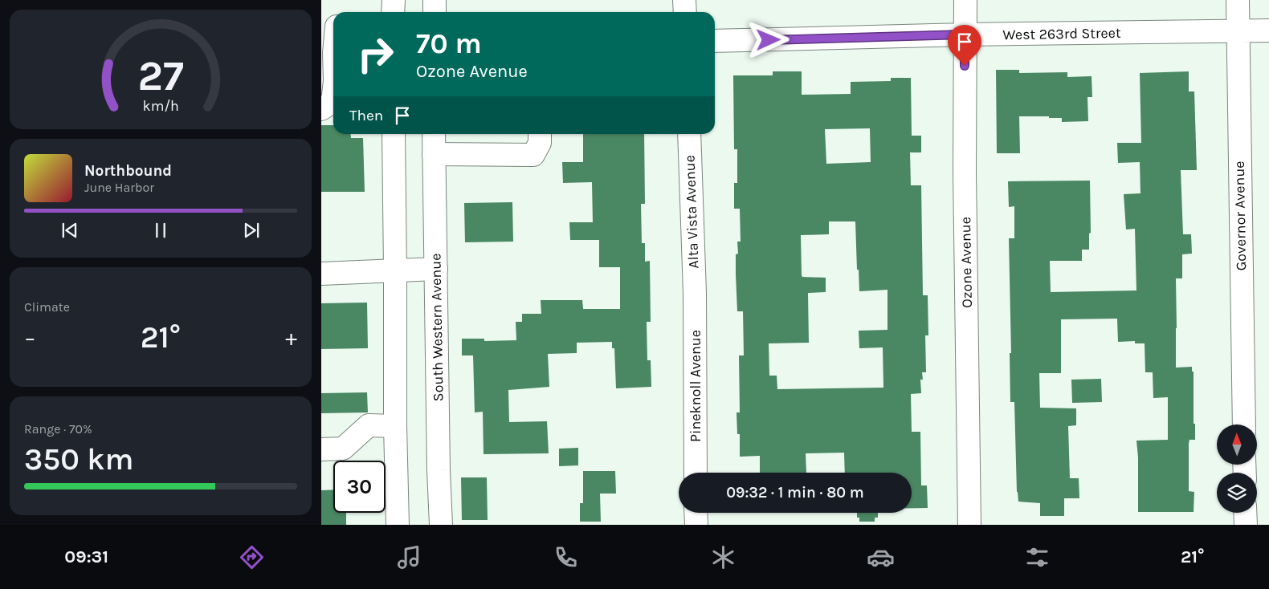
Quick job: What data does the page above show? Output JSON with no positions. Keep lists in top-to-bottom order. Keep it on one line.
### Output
{"streets":{"street":["West 263rd Street","Alta Vista Avenue","Governor Avenue","Ozone Avenue","South Western Avenue","Pineknoll Avenue"]},"crossings":[["West 263rd Street","Governor Avenue"],["West 263rd Street","Ozone Avenue"],["Alta Vista Avenue","Pineknoll Avenue"]],"north":"top","page":{"turn":["70 m","Ozone Avenue"],"then":"Then","song":["Northbound","June Harbor"],"tile":["Climate",["Range · 70%","350 km"]],"heat":["−","21°","+"],"limit":"30","trip":"09:32 · 1 min · 80 m","tabs":["09:31","21°"],"gauge":["27","km/h"]}}
